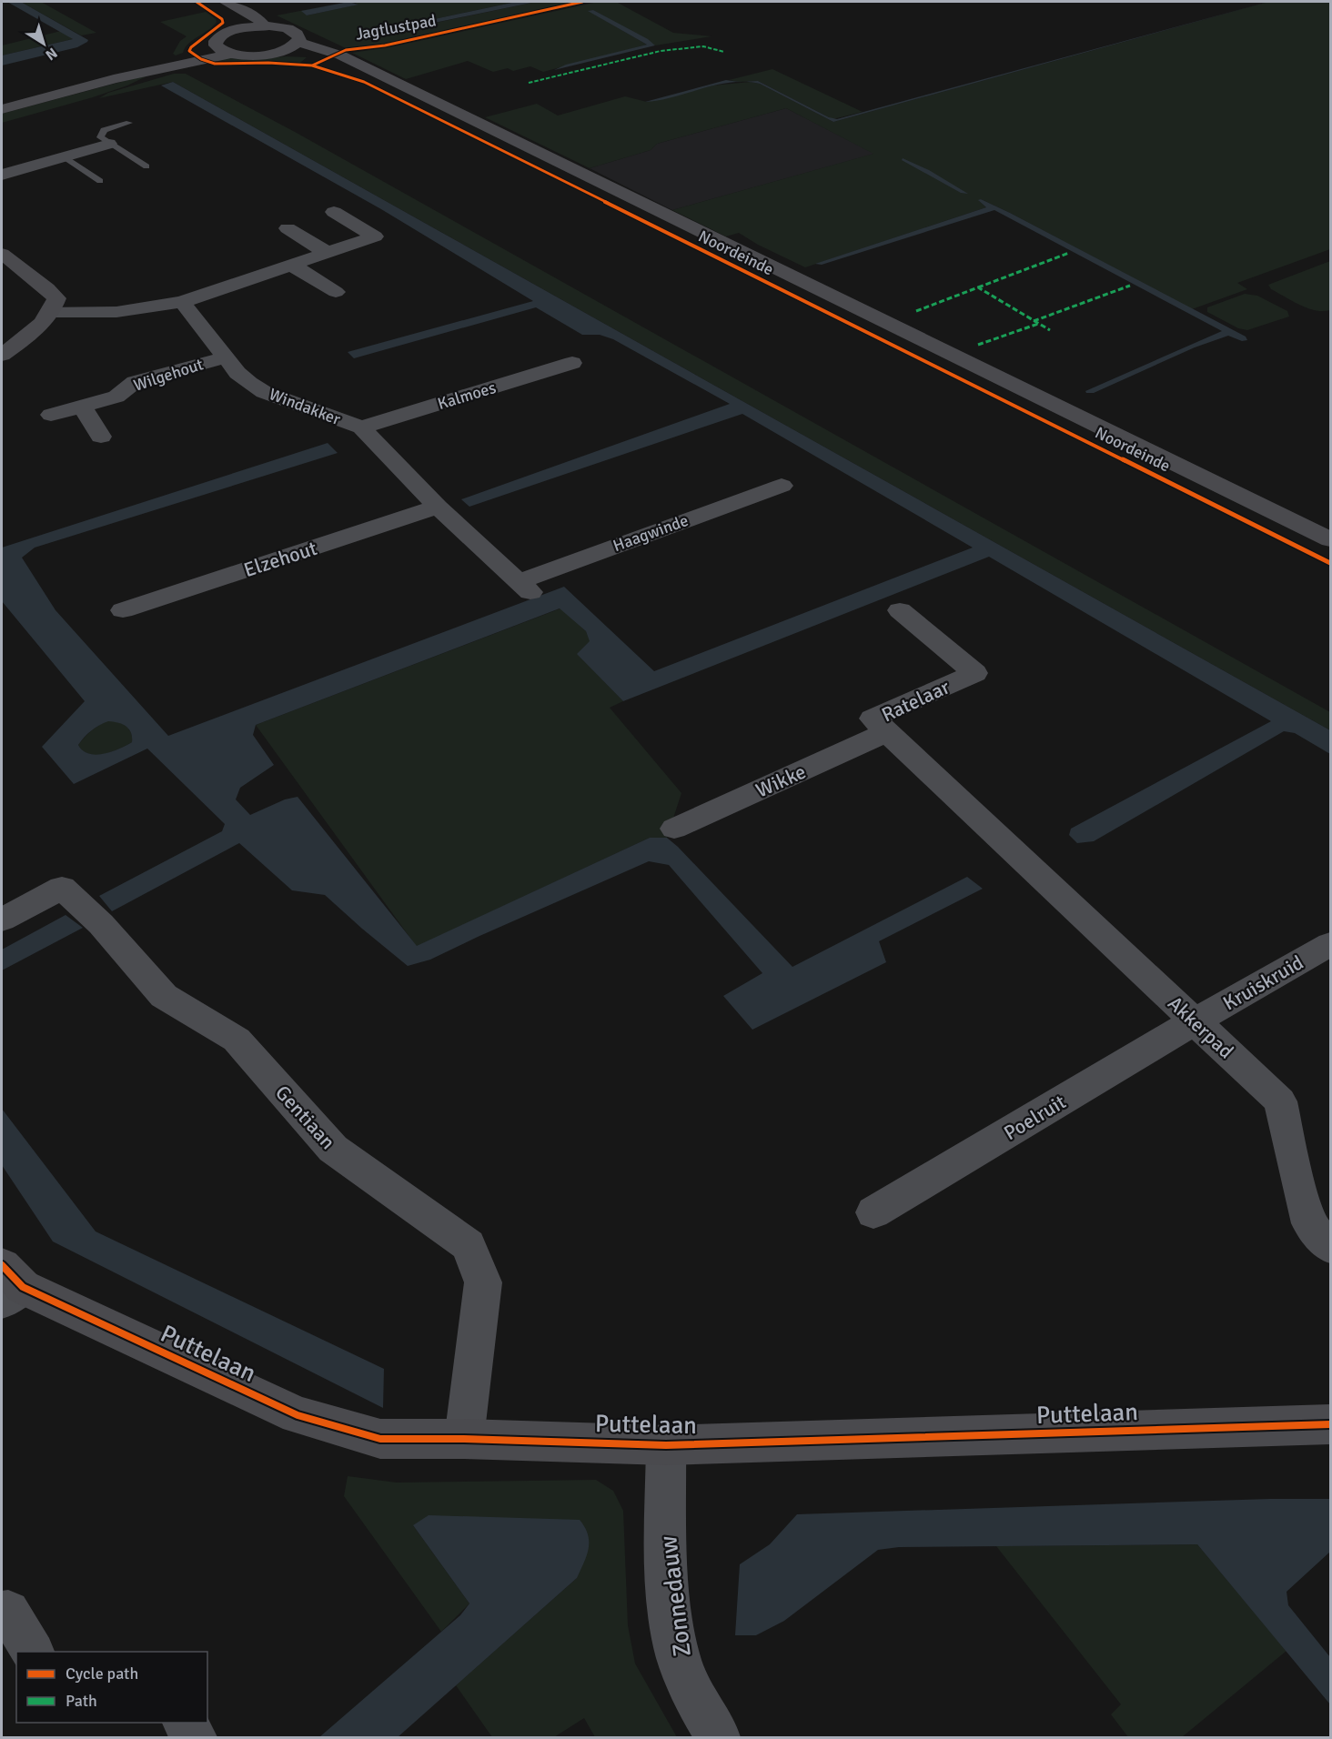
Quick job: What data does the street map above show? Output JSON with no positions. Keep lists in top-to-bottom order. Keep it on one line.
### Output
{"streets":{"main road":["Noordeinde","Puttelaan"],"street":["Wilgehout","Kalmoes","Windakker","Haagwinde","Elzehout","Ratelaar","Wikke","Kruiskruid","Akkerpad","Gentiaan","Poelruit","Zonnedauw"],"cycle path":["Jagtlustpad"]},"crossings":[["Wilgehout","Windakker"],["Kalmoes","Windakker"],["Windakker","Haagwinde"],["Windakker","Elzehout"],["Ratelaar","Wikke"],["Ratelaar","Akkerpad"],["Kruiskruid","Akkerpad"],["Kruiskruid","Poelruit"],["Akkerpad","Poelruit"],["Gentiaan","Puttelaan"],["Puttelaan","Zonnedauw"]],"legend":["Cycle path","Path"],"north":"bottom right"}
